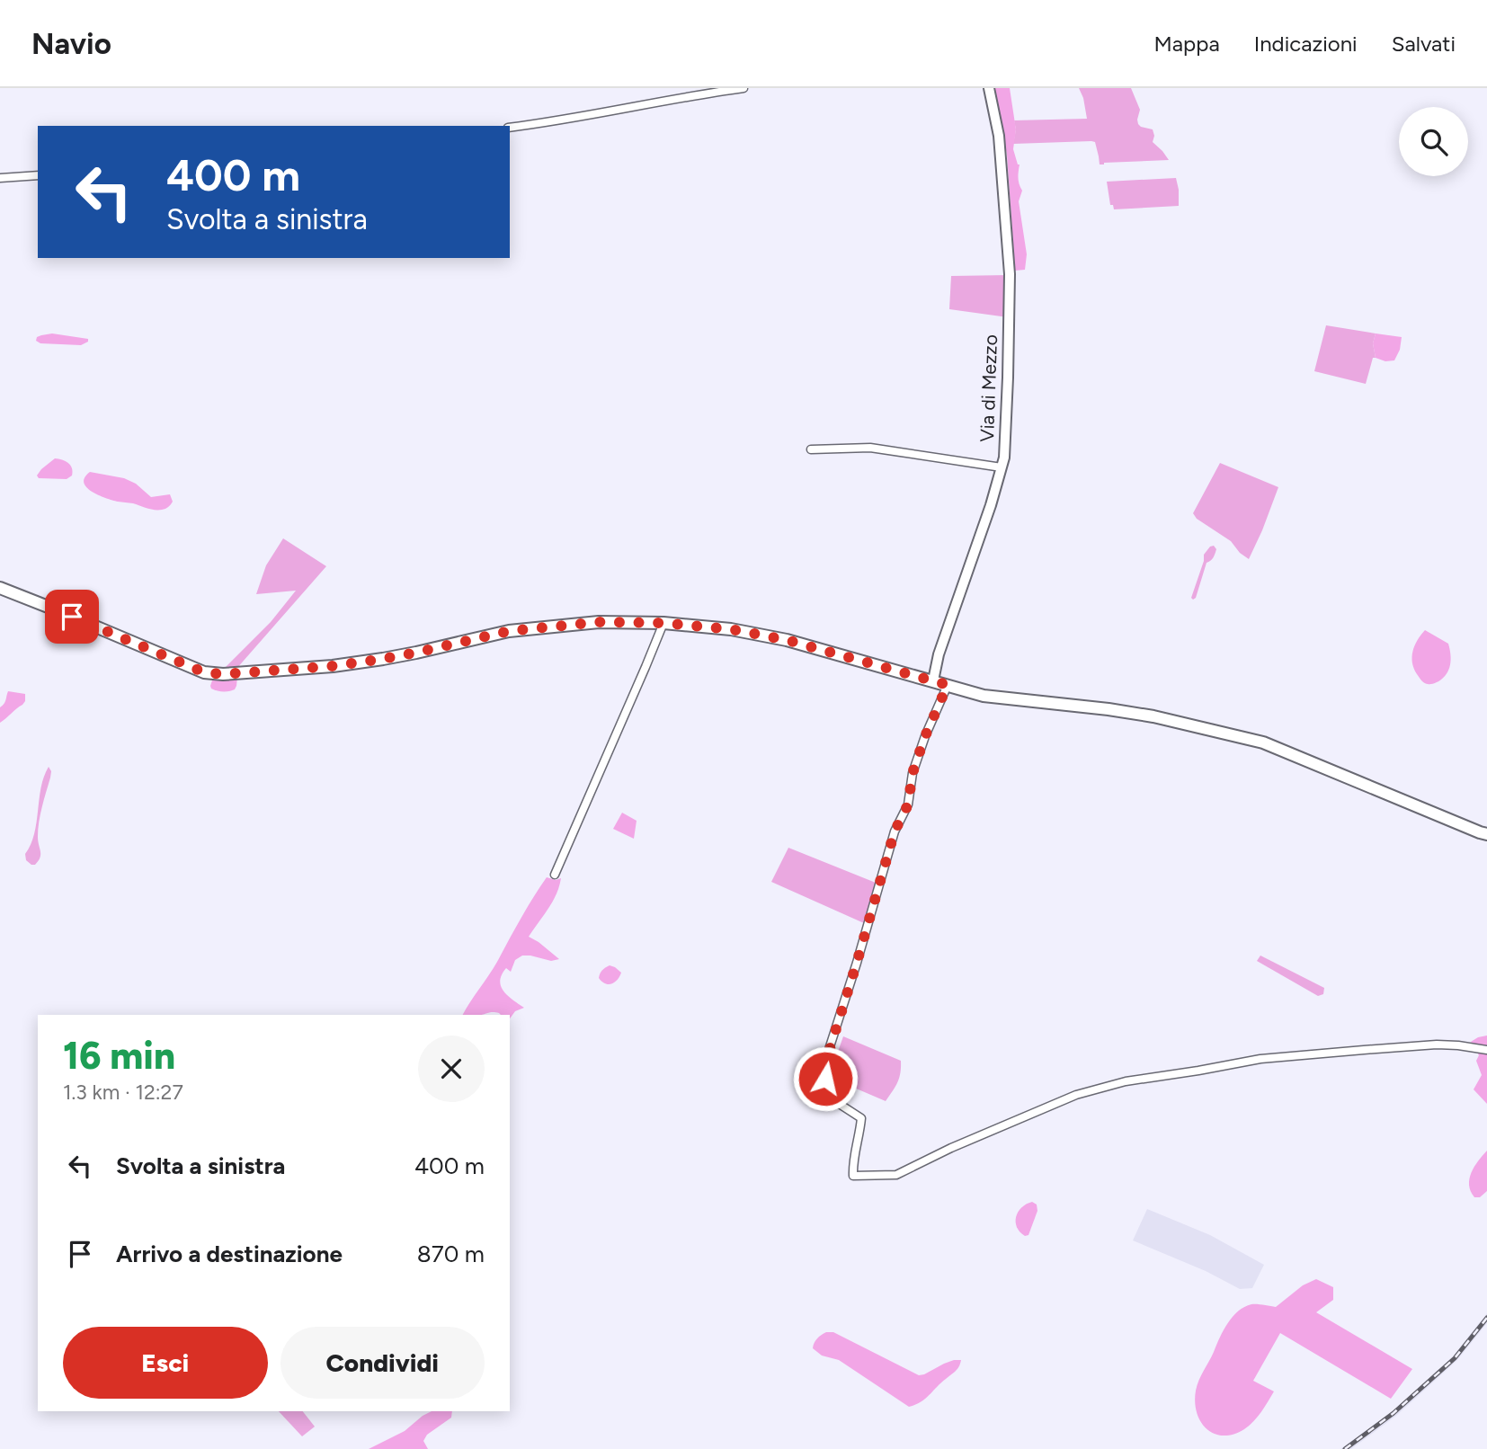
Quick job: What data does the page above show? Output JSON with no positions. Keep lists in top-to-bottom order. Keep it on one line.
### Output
{"streets":{"main road":["Via di Mezzo"]},"page":{"header":"Navio","nav":["Mappa","Indicazioni","Salvati"],"turn":["400 m","Svolta a sinistra"],"heading":["16 min","1.3 km · 12:27"],"list":[{"name":"Svolta a sinistra","value":"400 m"},{"name":"Arrivo a destinazione","value":"870 m"}],"buttons":["Esci","Condividi"]}}
